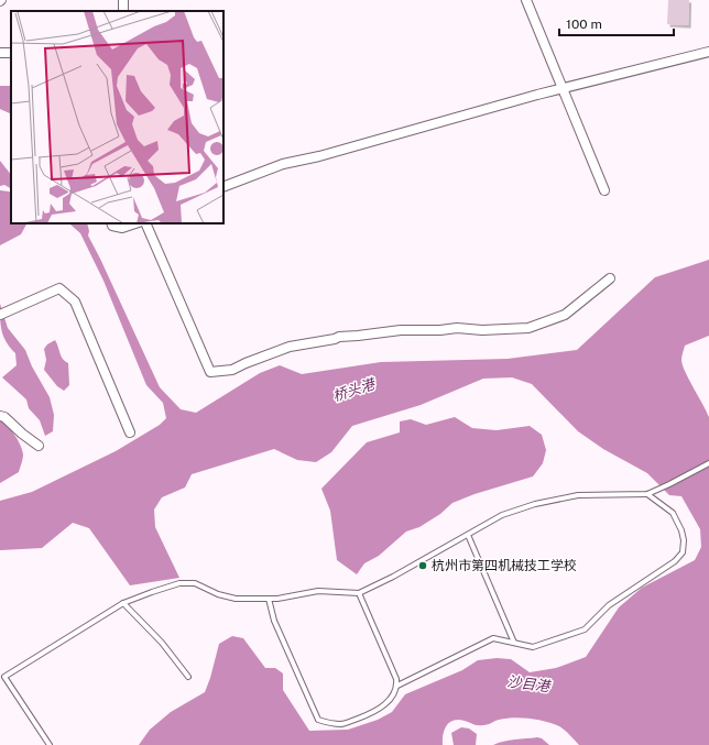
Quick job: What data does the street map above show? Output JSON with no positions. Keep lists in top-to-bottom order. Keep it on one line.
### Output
{"water":["桥头港","沙目港"],"places":["杭州市第四机械技工学校"],"scale_bar":"100 m"}
